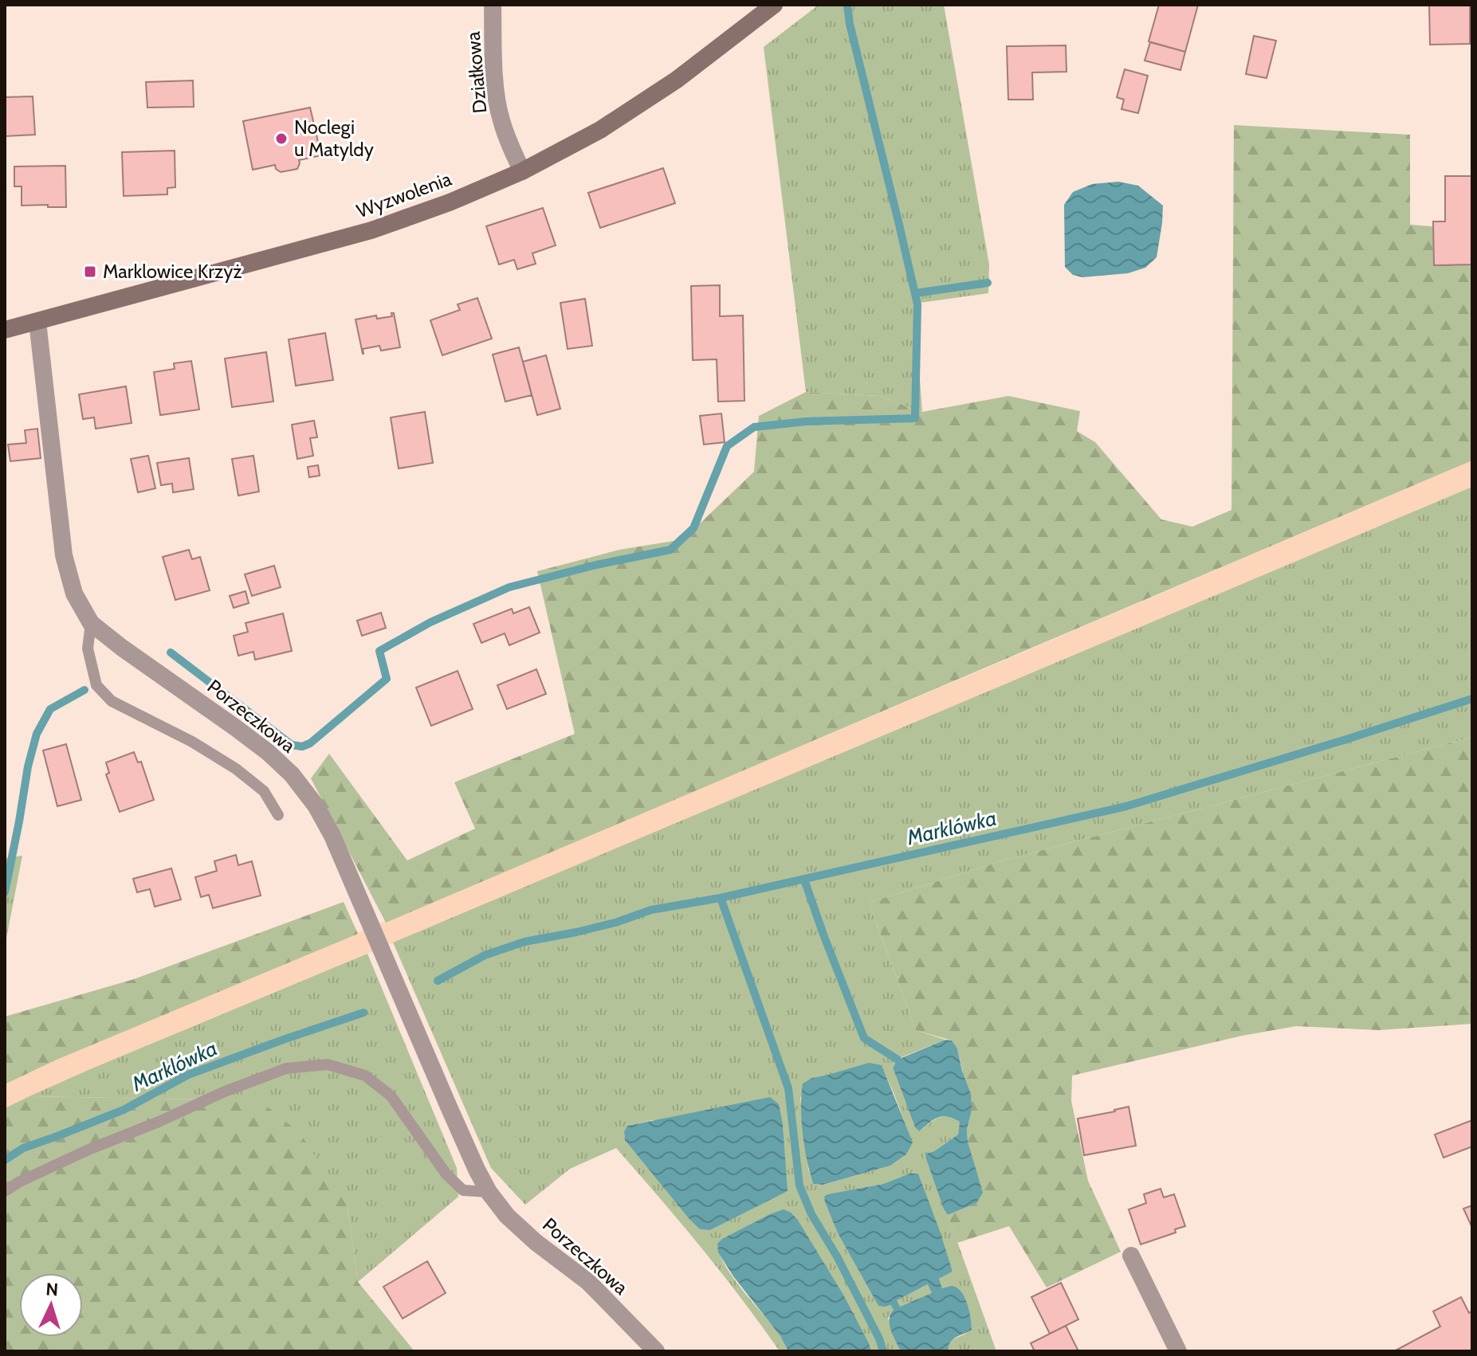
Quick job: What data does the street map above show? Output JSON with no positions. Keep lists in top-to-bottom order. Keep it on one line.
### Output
{"streets":{"main road":["Wyzwolenia"],"street":["Działkowa","Porzeczkowa"]},"crossings":[["Działkowa","Wyzwolenia"],["Wyzwolenia","Porzeczkowa"]],"water":["Marklówka"],"places":{"other":["Noclegi u Matyldy"],"transit":["Marklowice Krzyż"]},"north":"top"}
